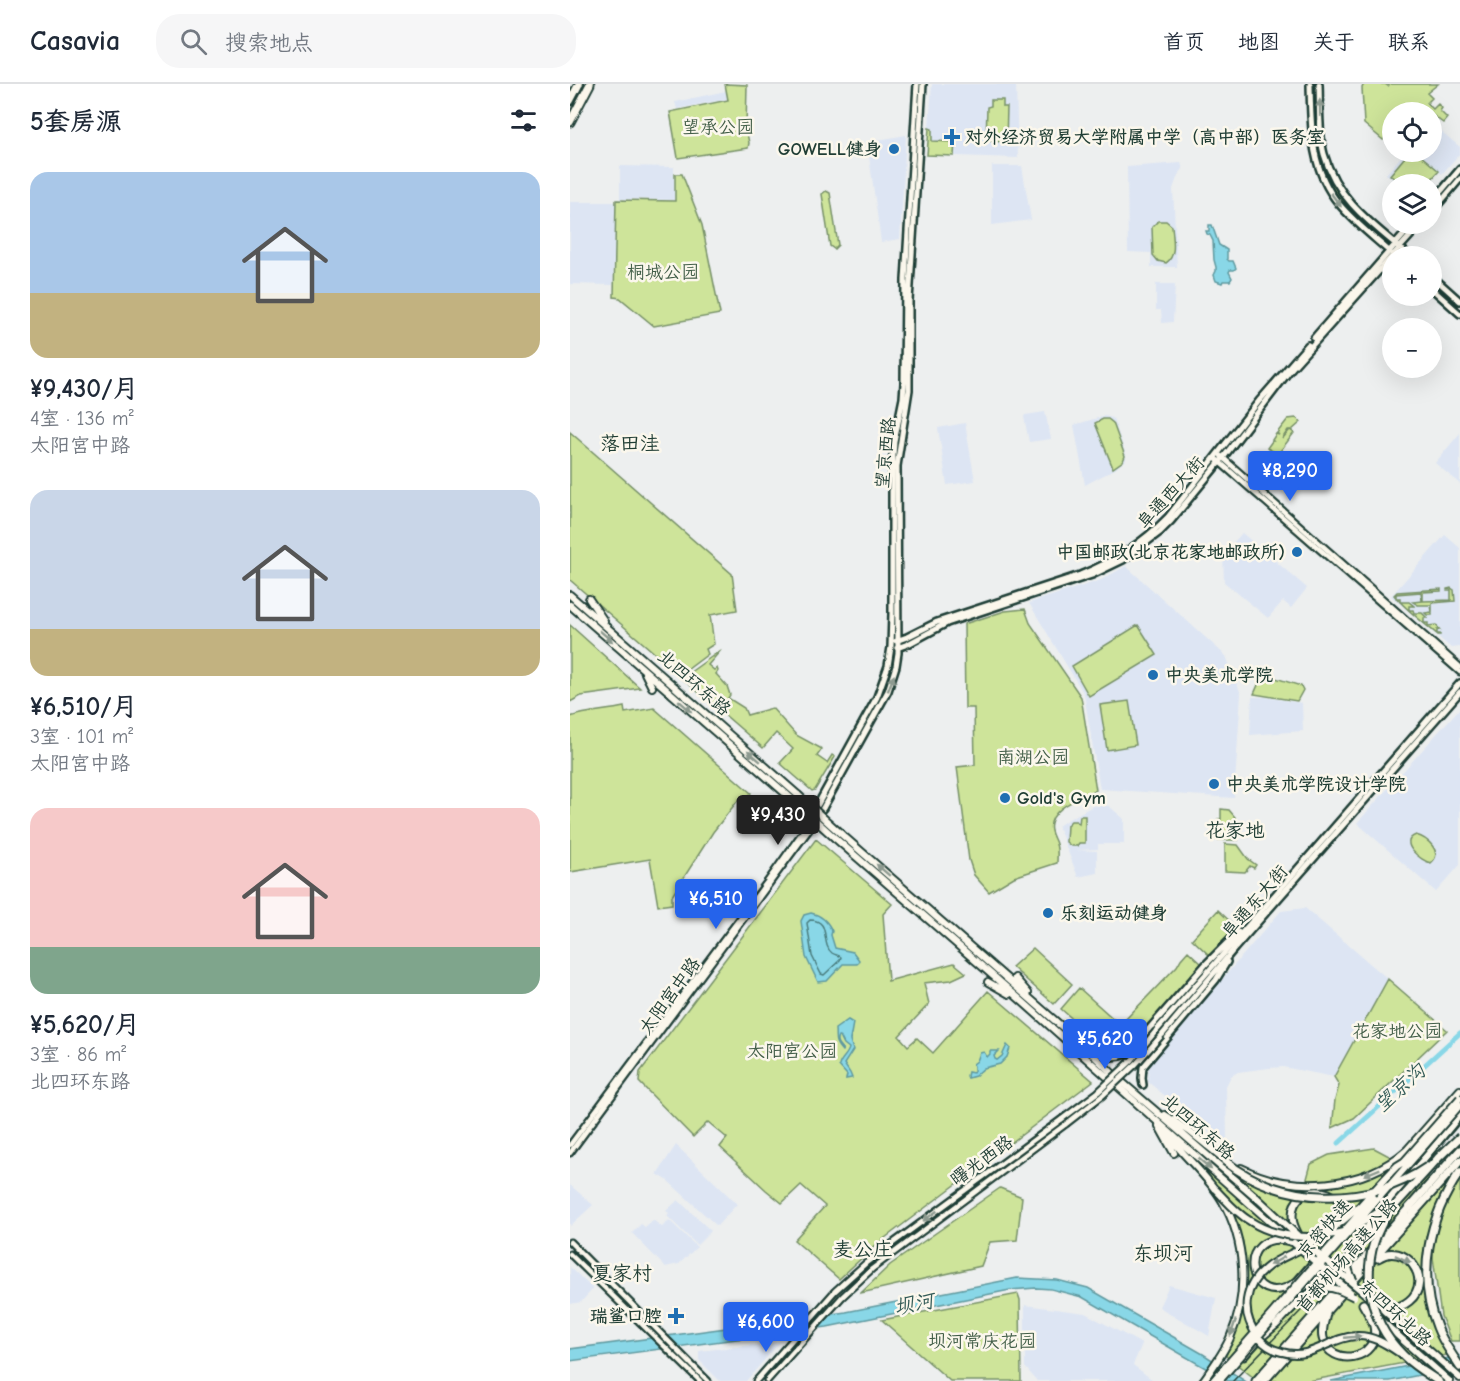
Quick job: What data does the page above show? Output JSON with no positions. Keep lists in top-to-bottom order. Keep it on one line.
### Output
{"streets":{"highway":["北四环东路","京密快速","首都机场高速公路","东四环北路"],"main road":["望京西路","阜通西大街","阜通东大街","太阳宫中路","曙光西路"]},"crossings":[["望京西路","阜通西大街"],["北四环东路","东四环北路"],["阜通东大街","曙光西路"]],"districts":["落田洼","花家地","麦公庄","东坝河","夏家村"],"water":["望京沟","坝河"],"parks":["望承公园","桐城公园","南湖公园","花家地公园","太阳宫公园","坝河常庆花园"],"places":{"health":["对外经济贸易大学附属中学（高中部）医务室","瑞鲨口腔"],"other":["GOWELL健身","中国邮政(北京花家地邮政所)","中央美术学院","中央美术学院设计学院","Gold's Gym","乐刻运动健身"]},"page":{"header":"Casavia","search":"搜索地点","nav":["首页","地图","关于","联系"],"heading":"5套房源","map_buttons":["+","−"],"list":[{"name":"¥9,430/月","note":"4室 · 136 m² · 太阳宫中路"},{"name":"¥6,510/月","note":"3室 · 101 m² · 太阳宫中路"},{"name":"¥5,620/月","note":"3室 · 86 m² · 北四环东路"}],"price":["¥8,290","¥9,430","¥6,510","¥5,620","¥6,600"]}}
